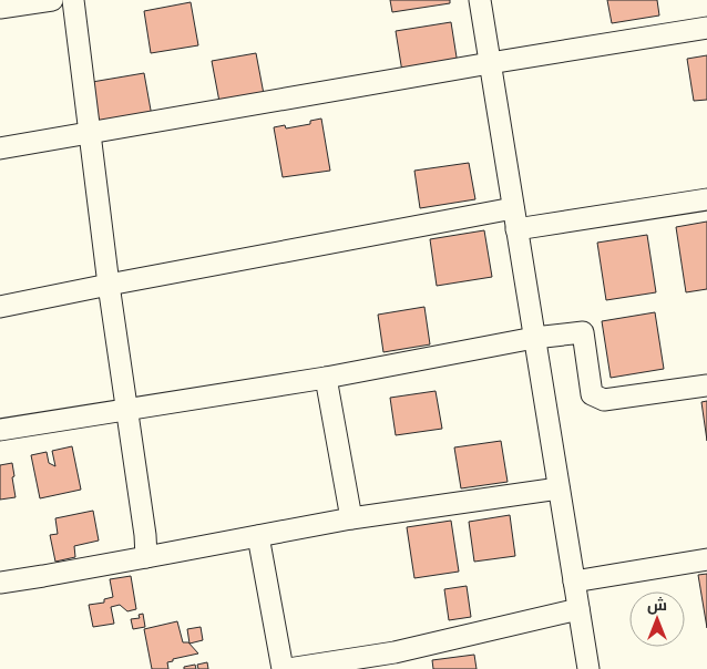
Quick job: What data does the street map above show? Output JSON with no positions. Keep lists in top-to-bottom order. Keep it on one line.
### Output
{"north":"top"}
